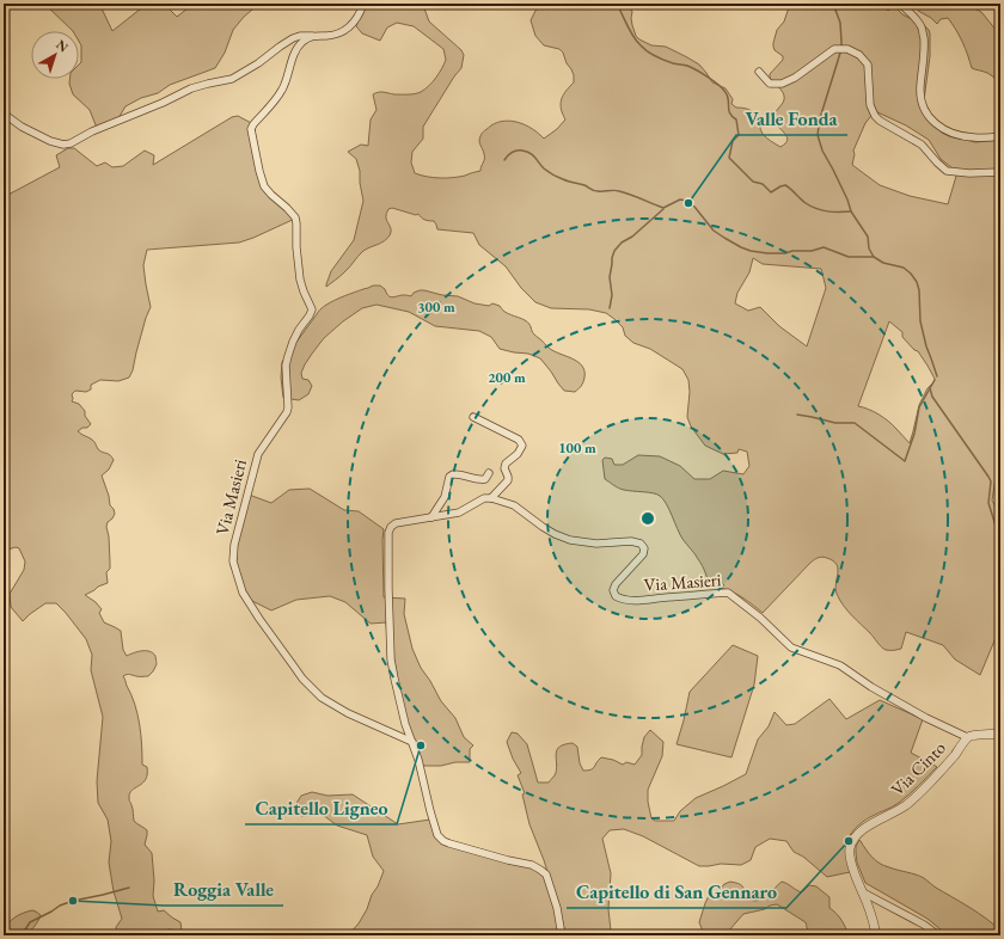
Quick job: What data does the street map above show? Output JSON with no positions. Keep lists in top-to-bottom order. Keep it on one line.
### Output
{"streets":{"street":["Via Masieri","Via Cinto"]},"crossings":[["Via Masieri","Via Cinto"]],"places":["Valle Fonda","Capitello Ligneo","Capitello di San Gennaro","Roggia Valle"],"north":"top right","rings":["300 m","200 m","100 m"]}
